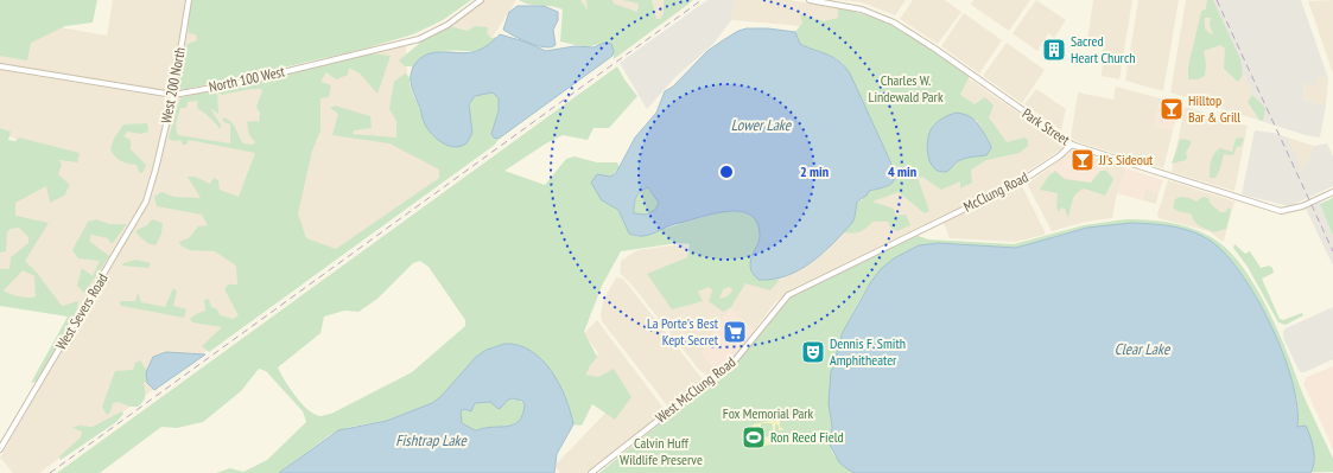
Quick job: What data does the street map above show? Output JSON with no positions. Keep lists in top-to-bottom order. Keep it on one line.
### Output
{"streets":{"street":["North 100 West","West 200 North","Park Street","McClung Road","West Severs Road","West McClung Road"]},"crossings":[["North 100 West","West 200 North"],["West 200 North","West Severs Road"],["Park Street","McClung Road"],["McClung Road","West McClung Road"]],"water":["Lower Lake","Clear Lake","Fishtrap Lake"],"parks":["Charles W. Lindewald Park","Fox Memorial Park","Calvin Huff Wildlife Preserve"],"places":{"building":["Sacred Heart Church"],"bar":["Hilltop Bar & Grill","JJ's Sideout"],"supermarket":["La Porte's Best Kept Secret"],"theatre":["Dennis F. Smith Amphitheater"],"sports":["Ron Reed Field"]},"rings":["2 min","4 min"]}
